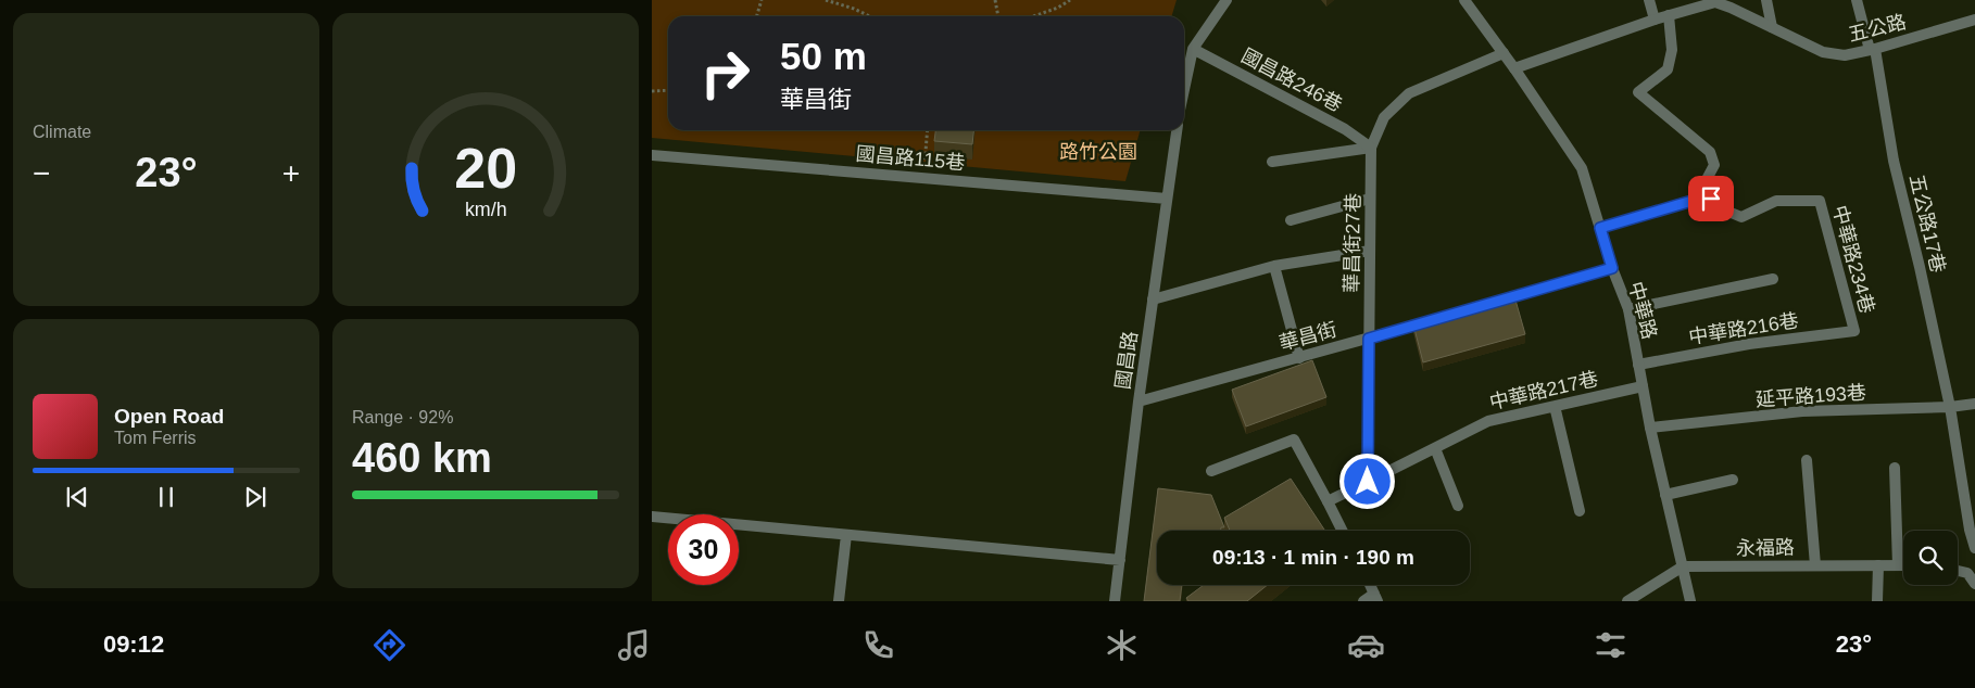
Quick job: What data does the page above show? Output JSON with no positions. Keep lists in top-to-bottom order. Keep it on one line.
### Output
{"streets":{"street":["五公路","國昌路246巷","國昌路115巷","五公路17巷","華昌街27巷","中華路234巷","中華路","中華路216巷","華昌街","國昌路","中華路217巷","延平路193巷","永福路"]},"crossings":[["五公路","五公路17巷"],["五公路","中華路"],["國昌路246巷","華昌街27巷"],["國昌路115巷","國昌路"],["五公路17巷","延平路193巷"],["華昌街27巷","華昌街"],["華昌街27巷","中華路217巷"],["中華路234巷","中華路216巷"],["中華路","中華路216巷"],["中華路","中華路217巷"],["中華路","延平路193巷"],["中華路","永福路"],["華昌街","國昌路"]],"parks":["路竹公園"],"page":{"tile":["Climate",["Range · 92%","460 km"]],"turn":["50 m","華昌街"],"heat":["−","23°","+"],"song":["Open Road","Tom Ferris"],"limit":"30","trip":"09:13 · 1 min · 190 m","tabs":["09:12","23°"],"gauge":["20","km/h"]}}
